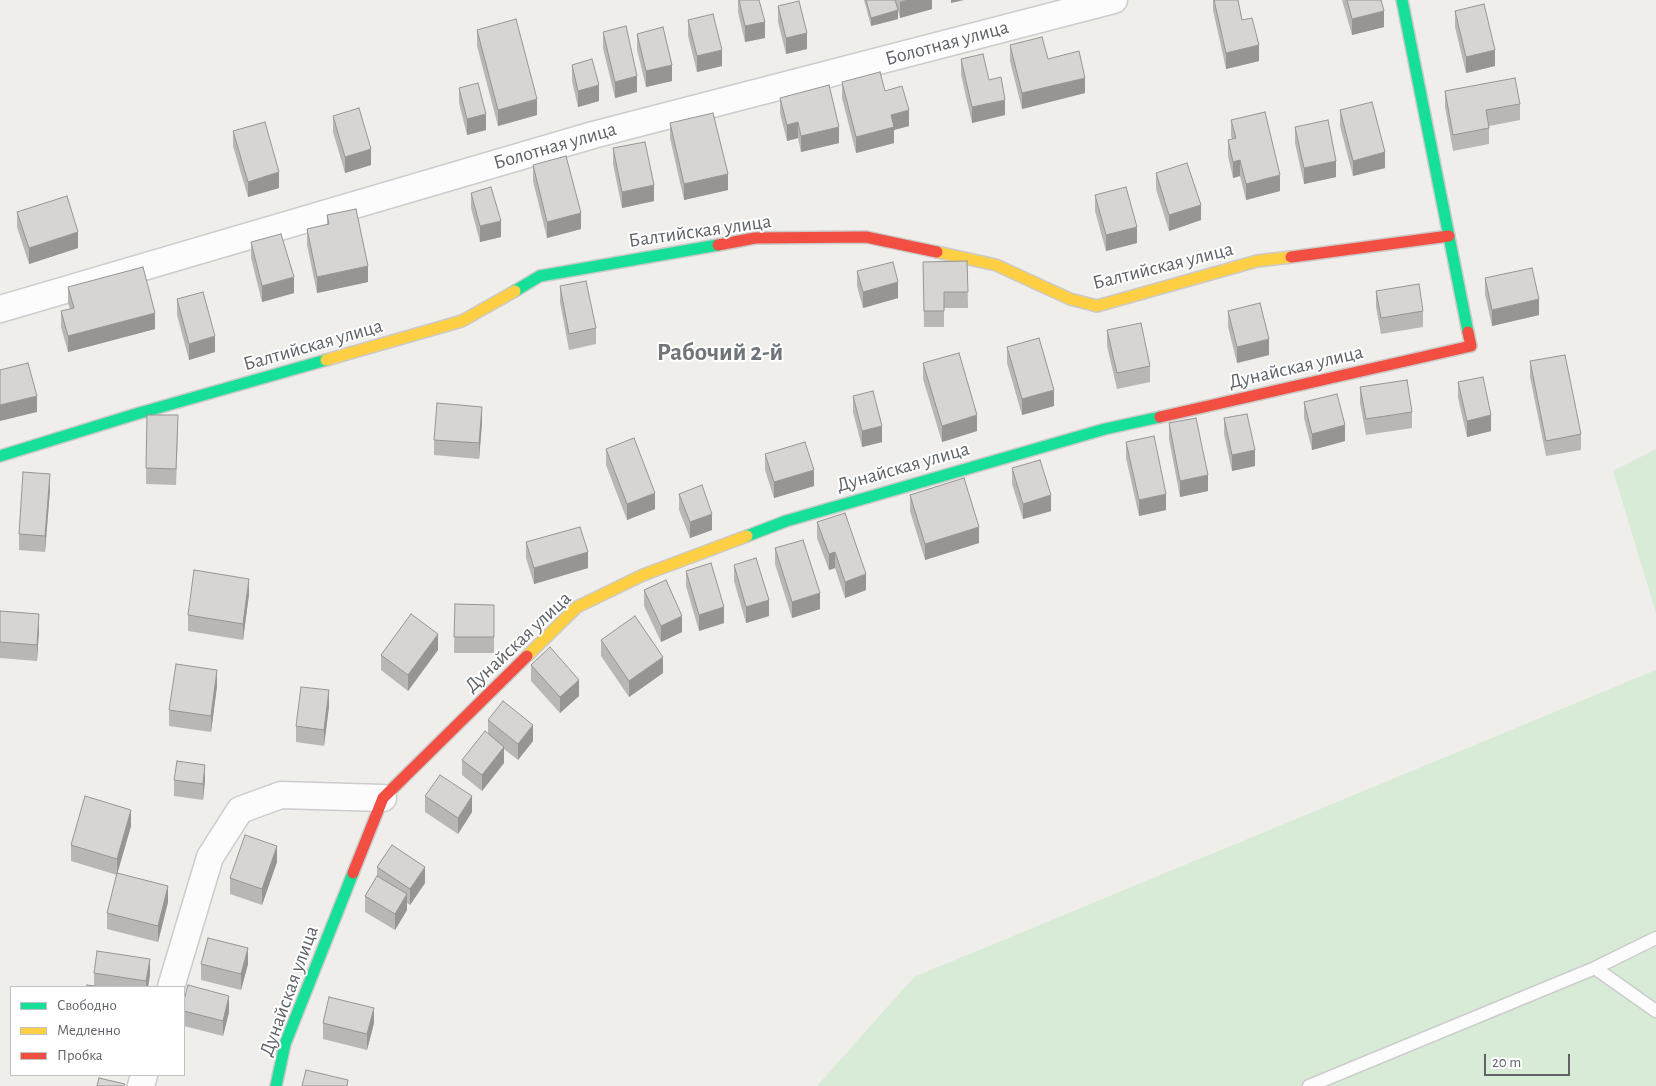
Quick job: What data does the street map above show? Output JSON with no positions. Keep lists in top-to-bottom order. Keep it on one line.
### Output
{"streets":{"street":["Болотная улица","Балтийская улица","Дунайская улица"]},"crossings":[["Балтийская улица","Дунайская улица"]],"districts":["Рабочий 2‑й"],"legend":["Свободно","Медленно","Пробка"],"scale_bar":"20 m"}
